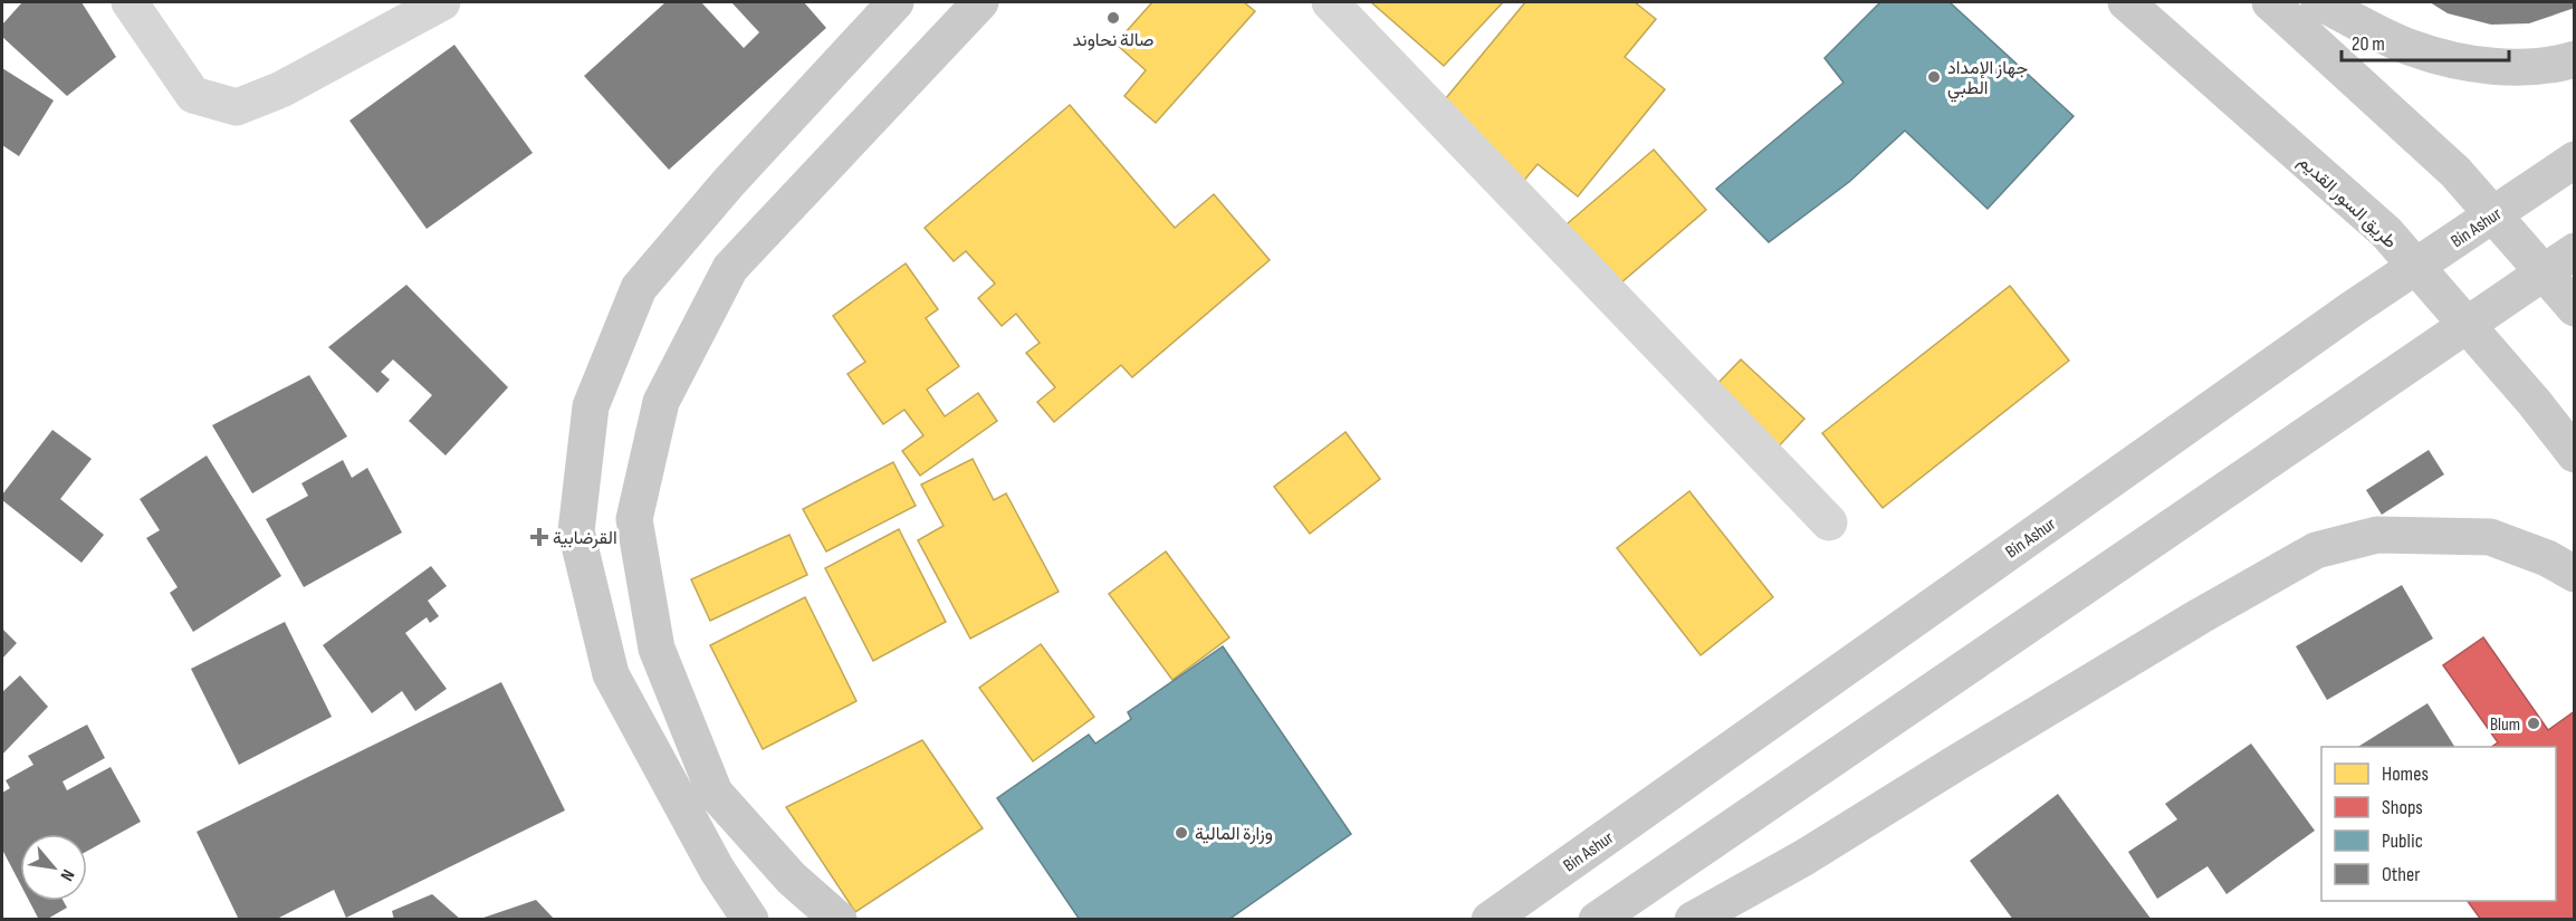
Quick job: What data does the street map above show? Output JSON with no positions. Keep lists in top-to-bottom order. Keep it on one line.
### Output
{"streets":{"main road":["طريق السور القديم","Bin Ashur"]},"places":{"other":["صالة نحاوند","جهاز الإمداد الطبي","Blum","وزارة المالية"],"health":["القرضابية"]},"legend":["Homes","Shops","Public","Other"],"scale_bar":"20 m","north":"bottom right"}
